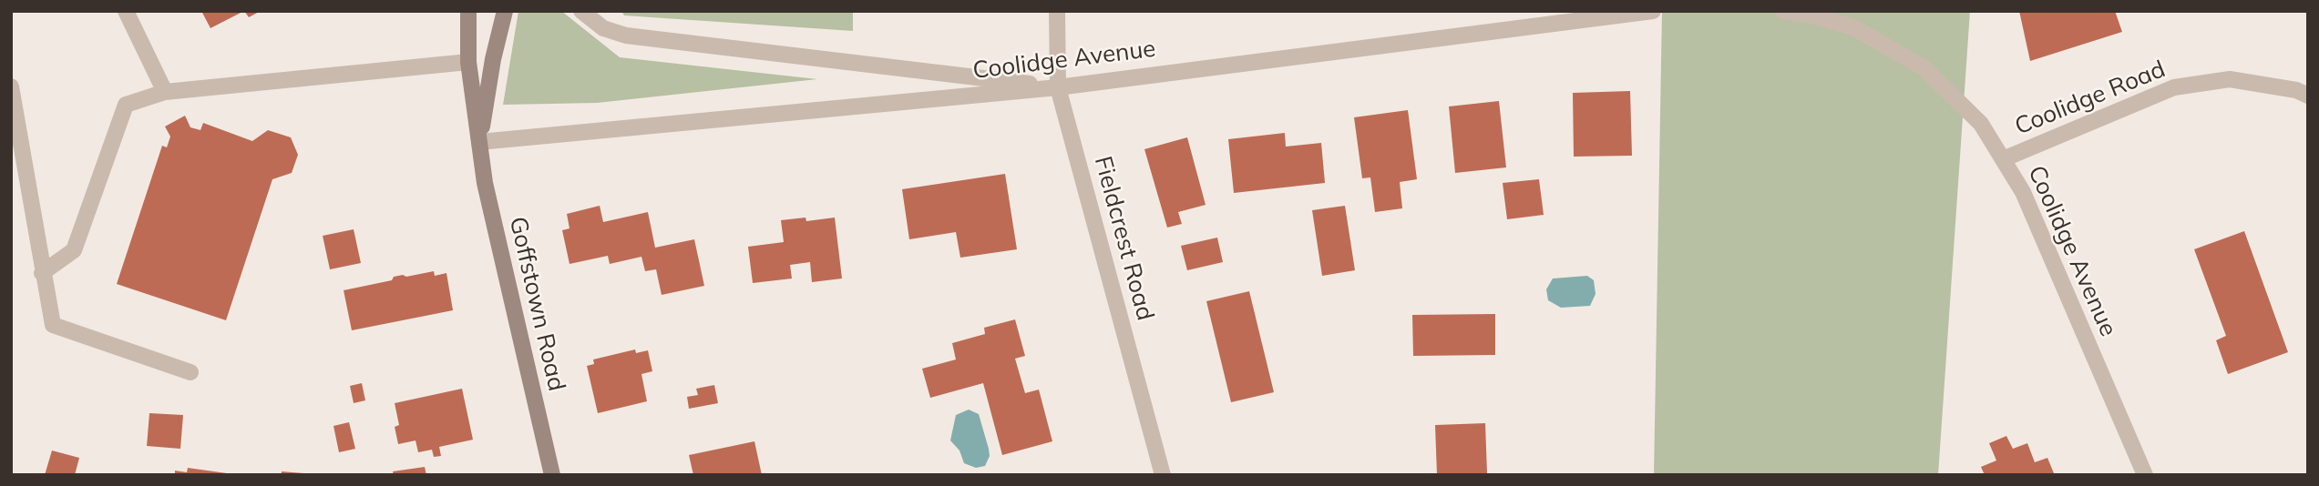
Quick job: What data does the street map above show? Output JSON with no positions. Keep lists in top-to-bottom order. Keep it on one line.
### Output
{"streets":{"main road":["Goffstown Road"],"street":["Coolidge Avenue","Coolidge Road","Fieldcrest Road"]},"crossings":[["Coolidge Avenue","Coolidge Road"],["Coolidge Avenue","Fieldcrest Road"],["Coolidge Avenue","Goffstown Road"]]}
